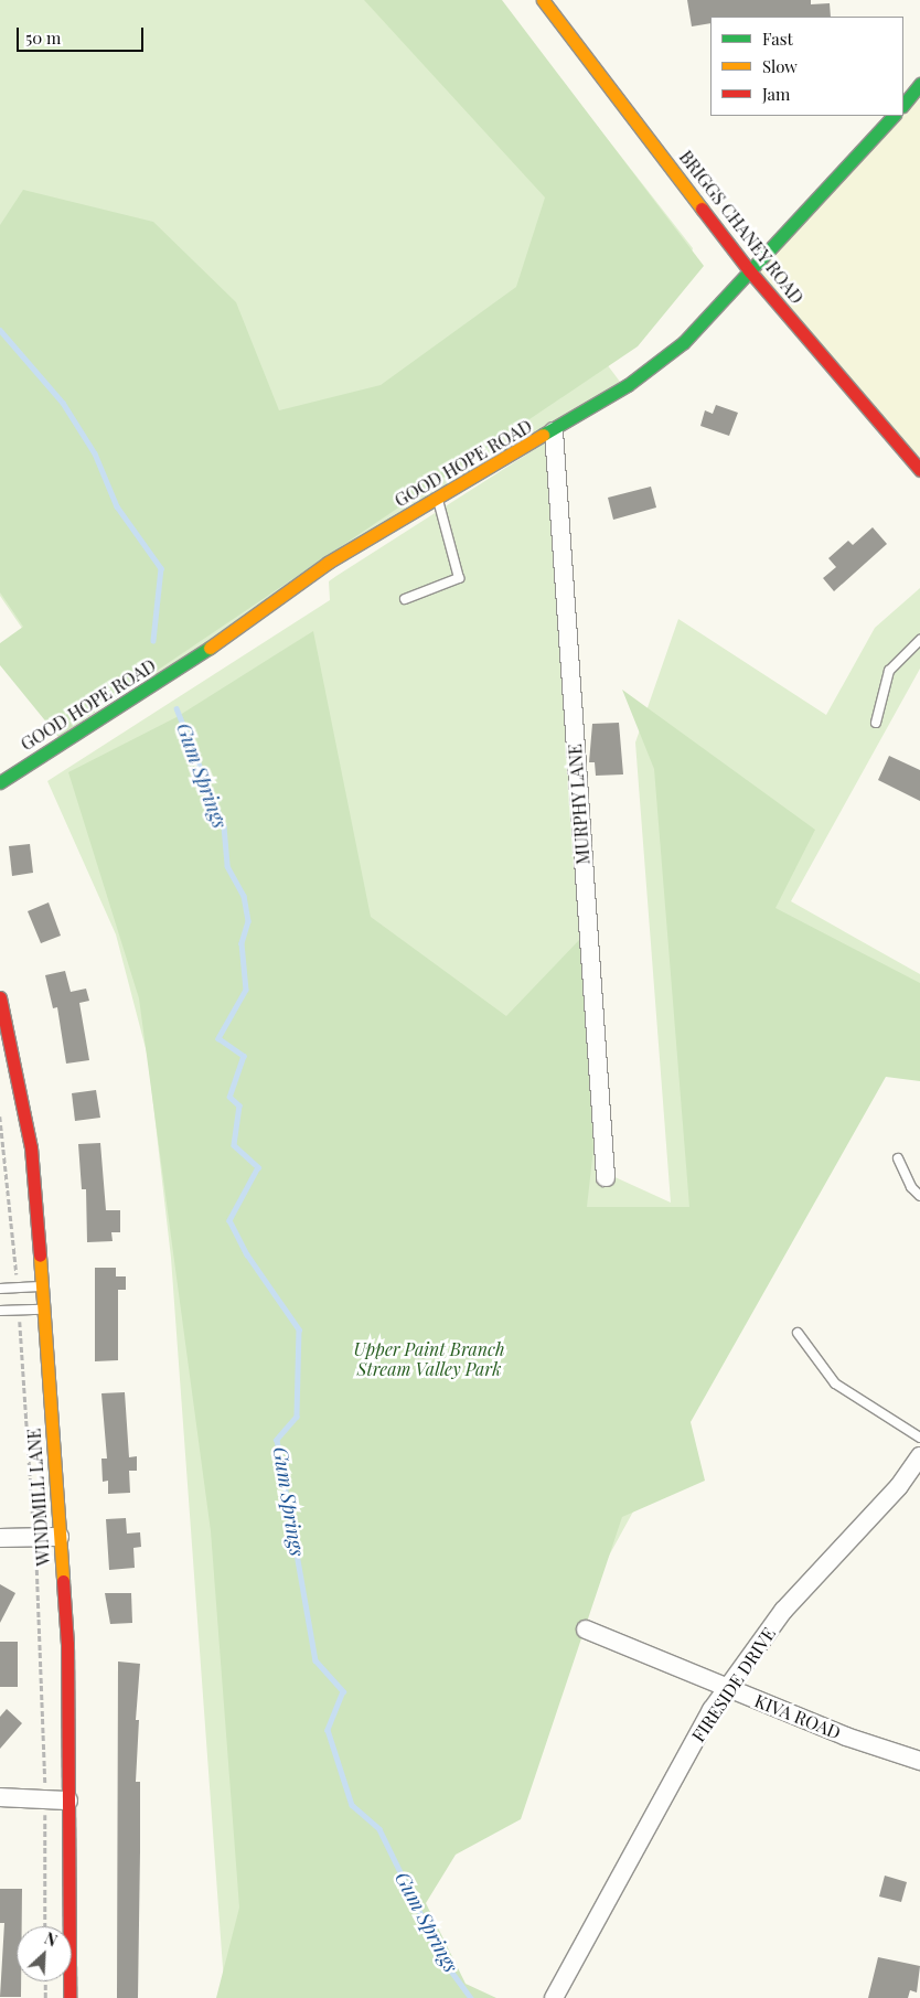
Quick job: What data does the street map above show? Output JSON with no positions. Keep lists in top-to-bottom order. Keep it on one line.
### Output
{"streets":{"street":["BRIGGS CHANEY ROAD","GOOD HOPE ROAD","MURPHY LANE","WINDMILL LANE","FIRESIDE DRIVE","KIVA ROAD"]},"crossings":[["BRIGGS CHANEY ROAD","GOOD HOPE ROAD"],["GOOD HOPE ROAD","MURPHY LANE"],["FIRESIDE DRIVE","KIVA ROAD"]],"water":["Gum Springs"],"parks":["Upper Paint Branch Stream Valley Park"],"legend":["Fast","Slow","Jam"],"scale_bar":"50 m","north":"top right"}
